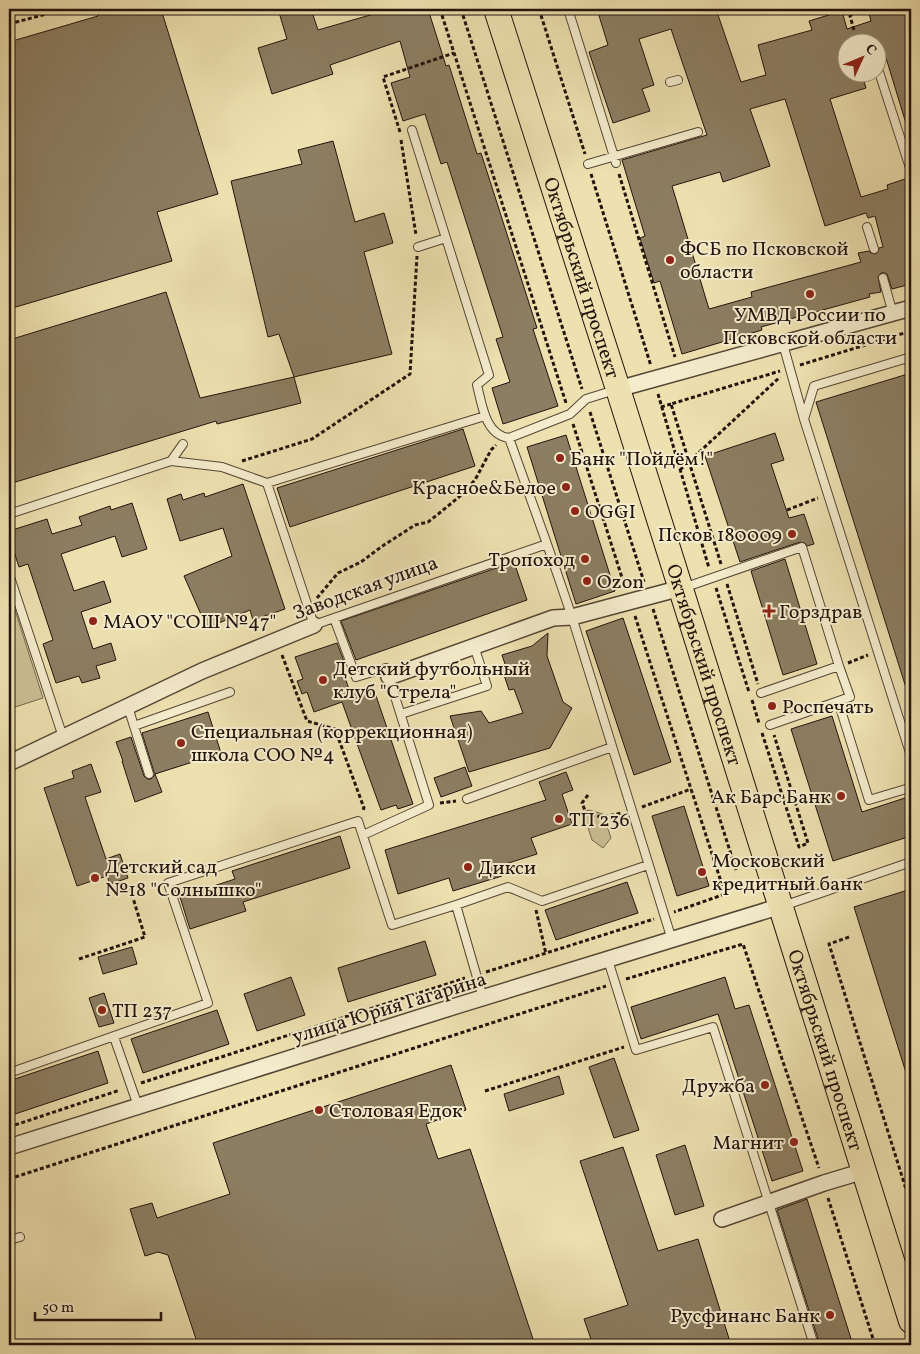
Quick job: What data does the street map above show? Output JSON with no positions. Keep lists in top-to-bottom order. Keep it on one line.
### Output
{"streets":{"main road":["Октябрьский проспект"],"street":["Заводская улица","улица Юрия Гагарина"]},"crossings":[["Октябрьский проспект","улица Юрия Гагарина"]],"places":{"other":["ФСБ по Псковской области","УМВД России по Псковской области","Банк \"Пойдём!\"","Красное&Белое","OGGI","Псков 180009","Тропоход","Ozon","МАОУ \"СОШ №47\"","Детский футбольный клуб \"Стрела\"","Роспечать","Специальная (коррекционная) школа СОО №4","Ак Барс Банк","ТП 236","Дикси","Московский кредитный банк","Детский сад №18 \"Солнышко\"","ТП 237","Дружба","Столовая Едок","Магнит","Русфинанс Банк"],"health":["Горздрав"]},"scale_bar":"50 m","north":"top right"}
